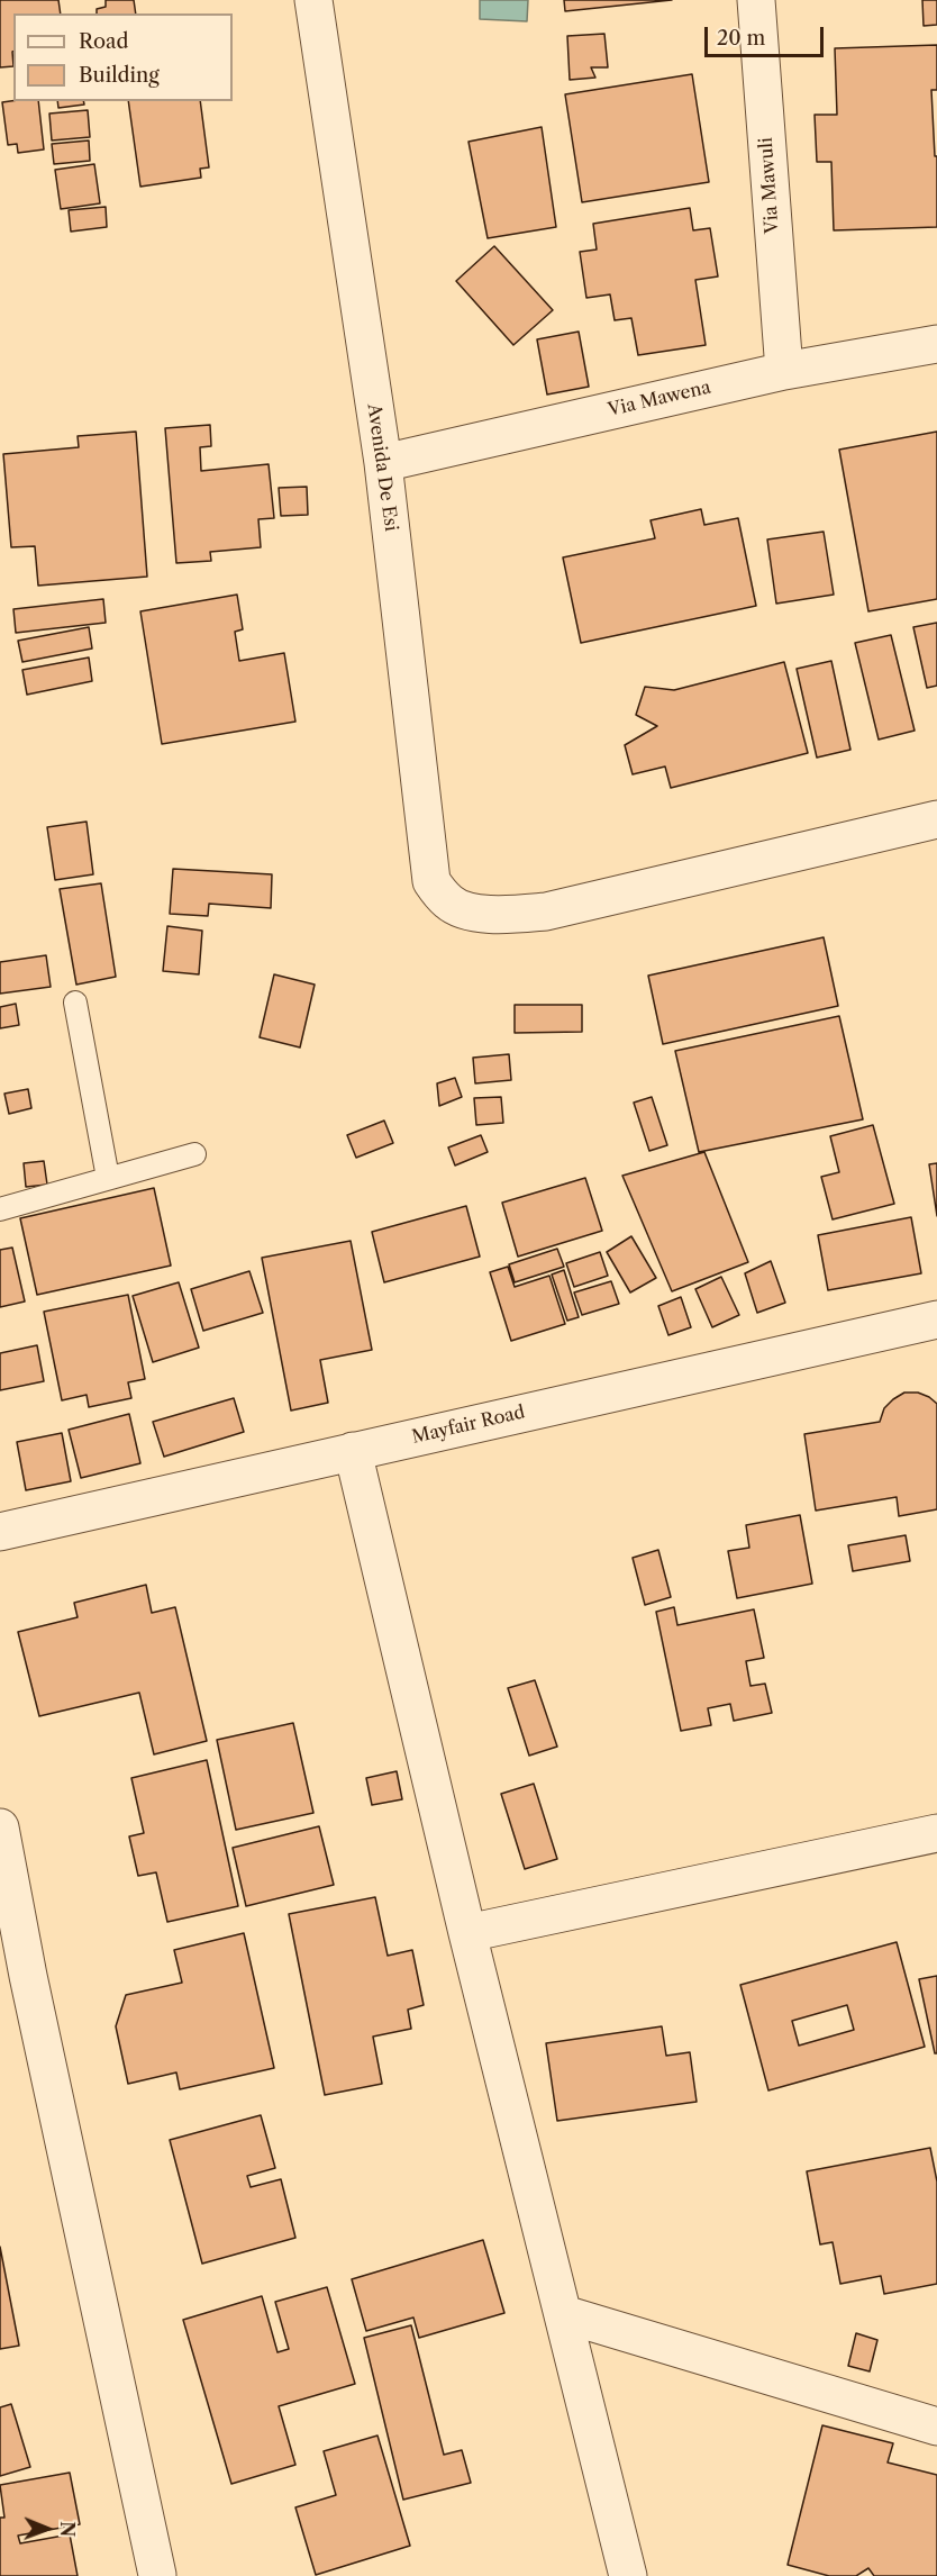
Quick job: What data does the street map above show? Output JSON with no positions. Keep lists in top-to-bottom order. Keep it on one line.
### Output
{"streets":{"street":["Via Mawuli","Via Mawena","Avenida De Esi","Mayfair Road"]},"crossings":[["Via Mawuli","Via Mawena"],["Via Mawena","Avenida De Esi"]],"legend":["Road","Building"],"scale_bar":"20 m","north":"right"}
